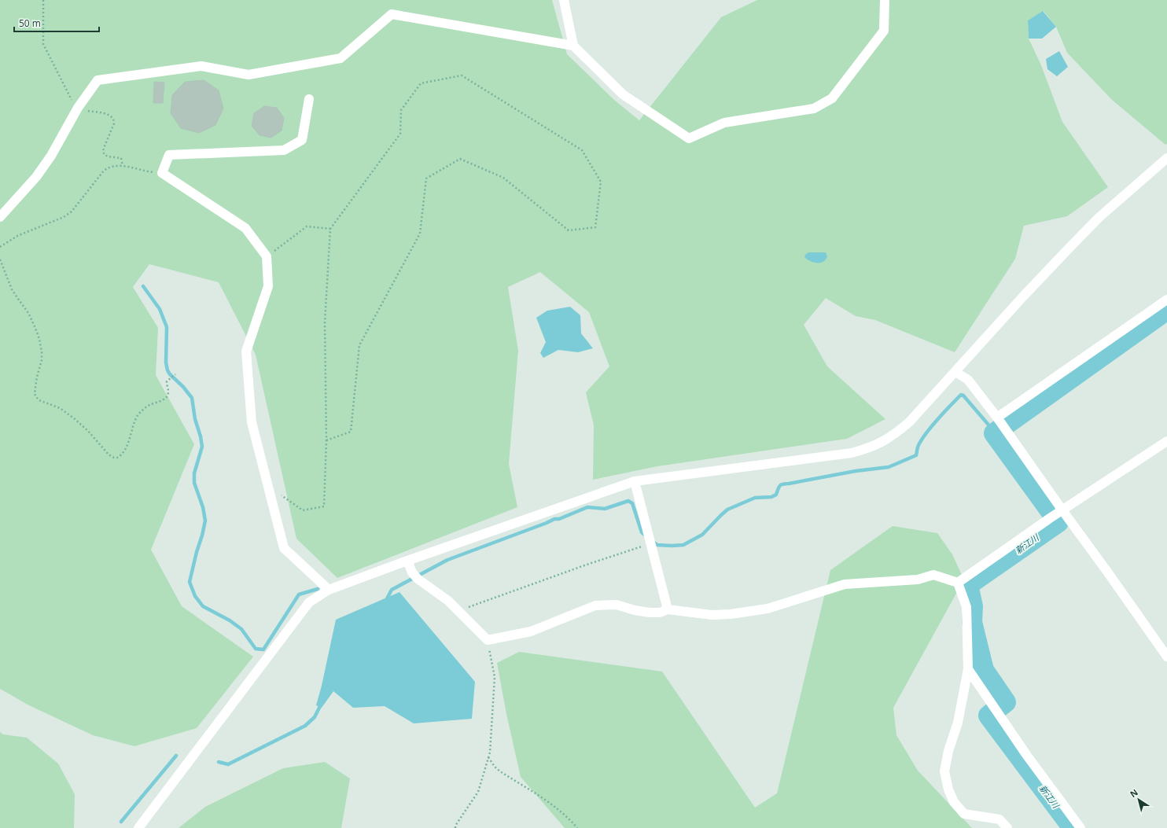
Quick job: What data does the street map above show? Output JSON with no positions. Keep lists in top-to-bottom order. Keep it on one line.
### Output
{"water":["新江川"],"scale_bar":"50 m","north":"top left"}
